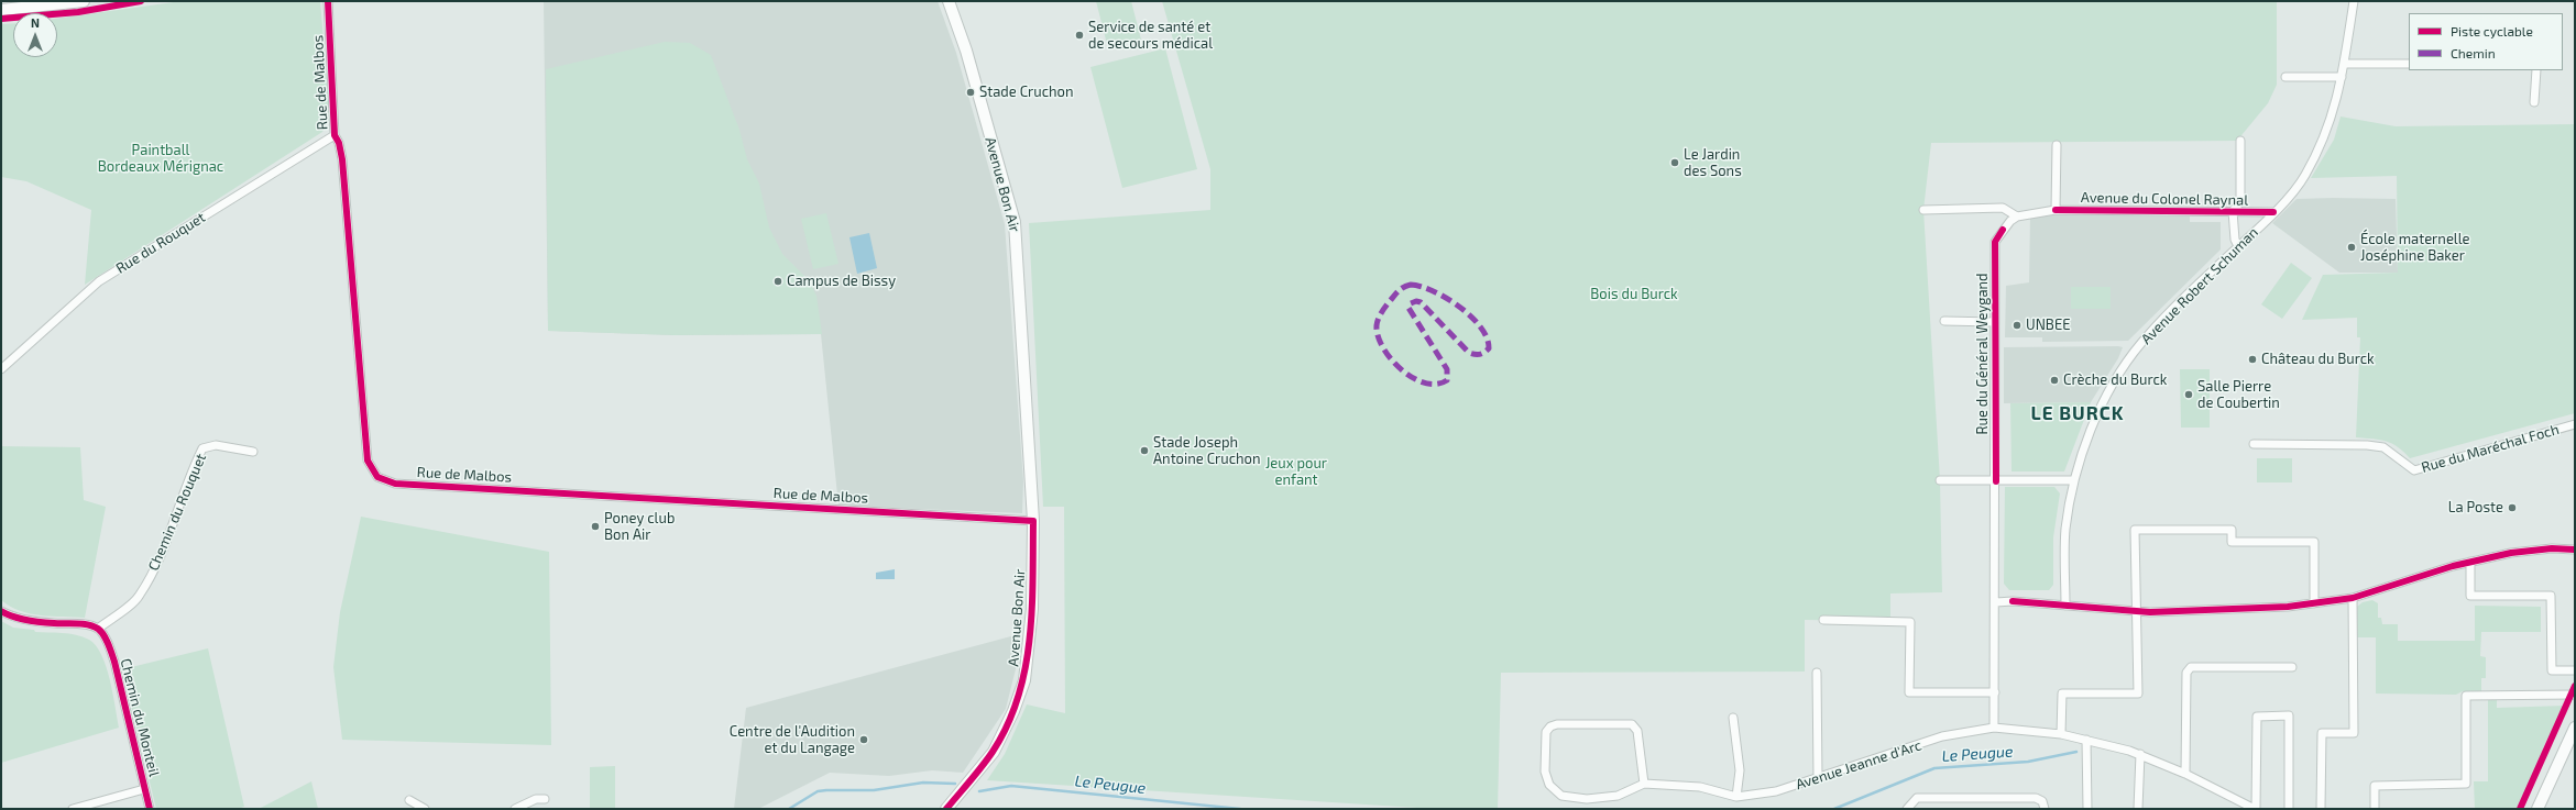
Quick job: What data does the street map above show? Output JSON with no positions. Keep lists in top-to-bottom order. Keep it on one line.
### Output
{"streets":{"main road":["Avenue Bon Air"],"street":["Rue de Malbos","Avenue du Colonel Raynal","Rue du Rouquet","Avenue Robert Schuman","Rue du Général Weygand","Rue du Maréchal Foch","Chemin du Rouquet","Chemin du Monteil","Avenue Jeanne d'Arc"]},"crossings":[["Rue de Malbos","Avenue Bon Air"],["Rue de Malbos","Rue du Rouquet"],["Avenue du Colonel Raynal","Avenue Robert Schuman"],["Avenue du Colonel Raynal","Rue du Général Weygand"],["Rue du Général Weygand","Avenue Jeanne d'Arc"],["Chemin du Rouquet","Chemin du Monteil"]],"districts":["LE BURCK"],"water":["Le Peugue"],"parks":["Paintball Bordeaux Mérignac","Bois du Burck","Jeux pour enfant"],"places":["Service de santé et de secours médical","Stade Cruchon","Le Jardin des Sons","École maternelle Joséphine Baker","Campus de Bissy","UNBEE","Château du Burck","Crèche du Burck","Salle Pierre de Coubertin","Stade Joseph Antoine Cruchon","La Poste","Poney club Bon Air","Centre de l'Audition et du Langage"],"legend":["Piste cyclable","Chemin"],"north":"top"}
